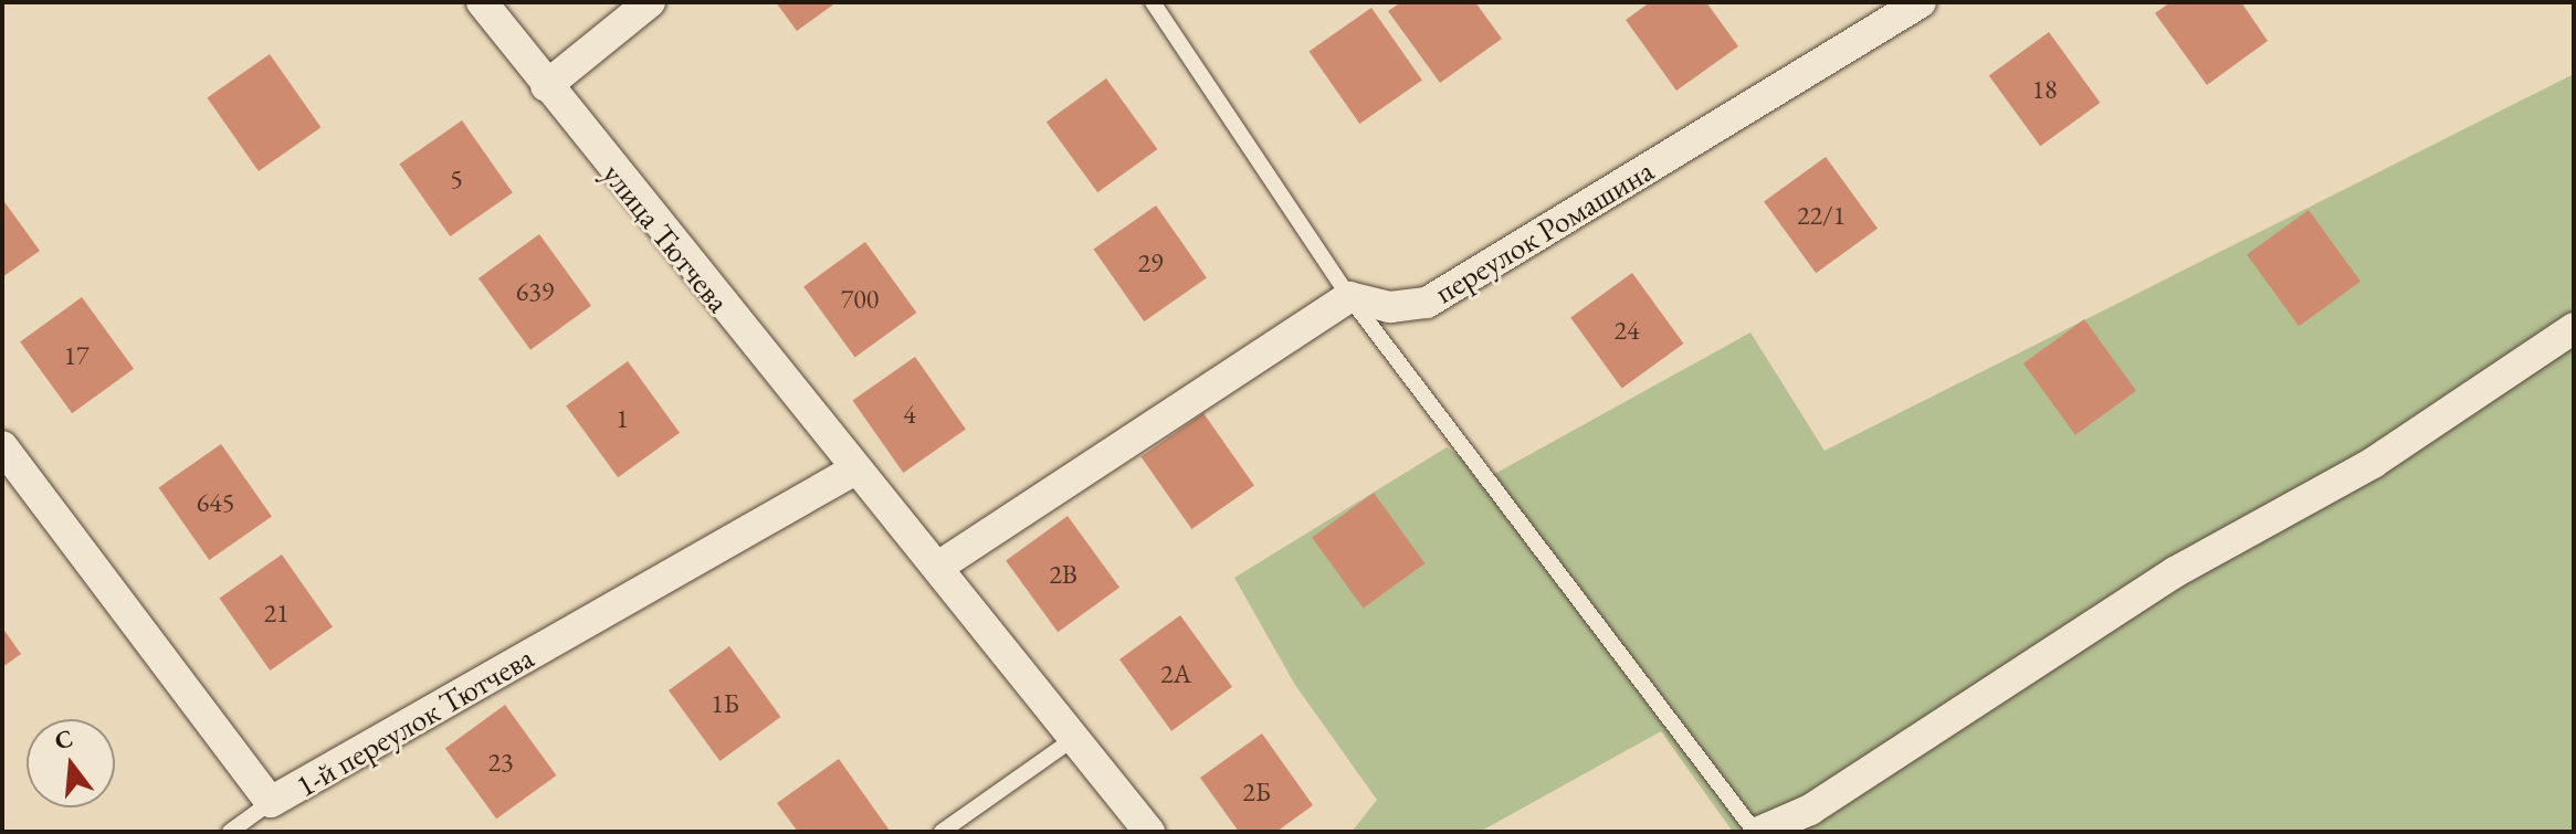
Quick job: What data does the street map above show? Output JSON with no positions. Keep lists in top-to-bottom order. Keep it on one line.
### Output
{"streets":{"street":["переулок Ромашина","улица Тютчева","1-й переулок Тютчева"]},"crossings":[["улица Тютчева","1-й переулок Тютчева"]],"house_numbers":["18","5","22/1","29","639","700","24","17","4","1","645","2В","21","2А","1Б","23","2Б"],"north":"top"}
